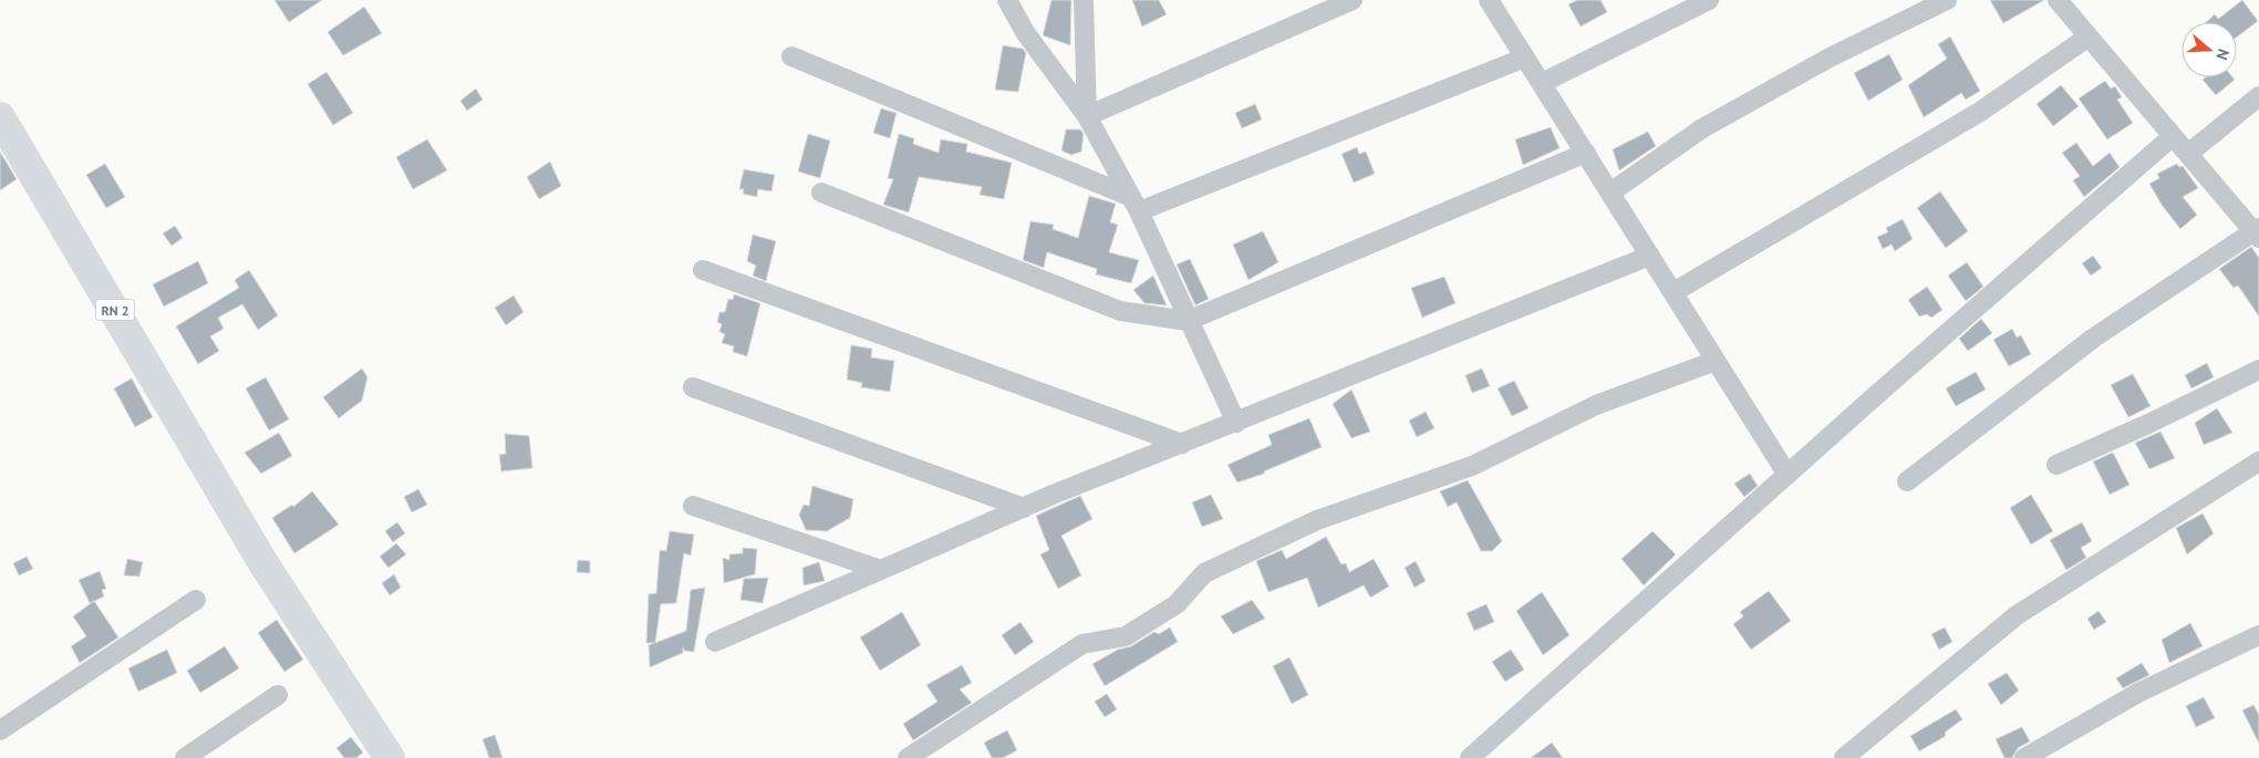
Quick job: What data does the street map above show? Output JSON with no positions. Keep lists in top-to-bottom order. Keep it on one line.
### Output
{"streets":{"highway":["RN 2"]},"north":"right"}
